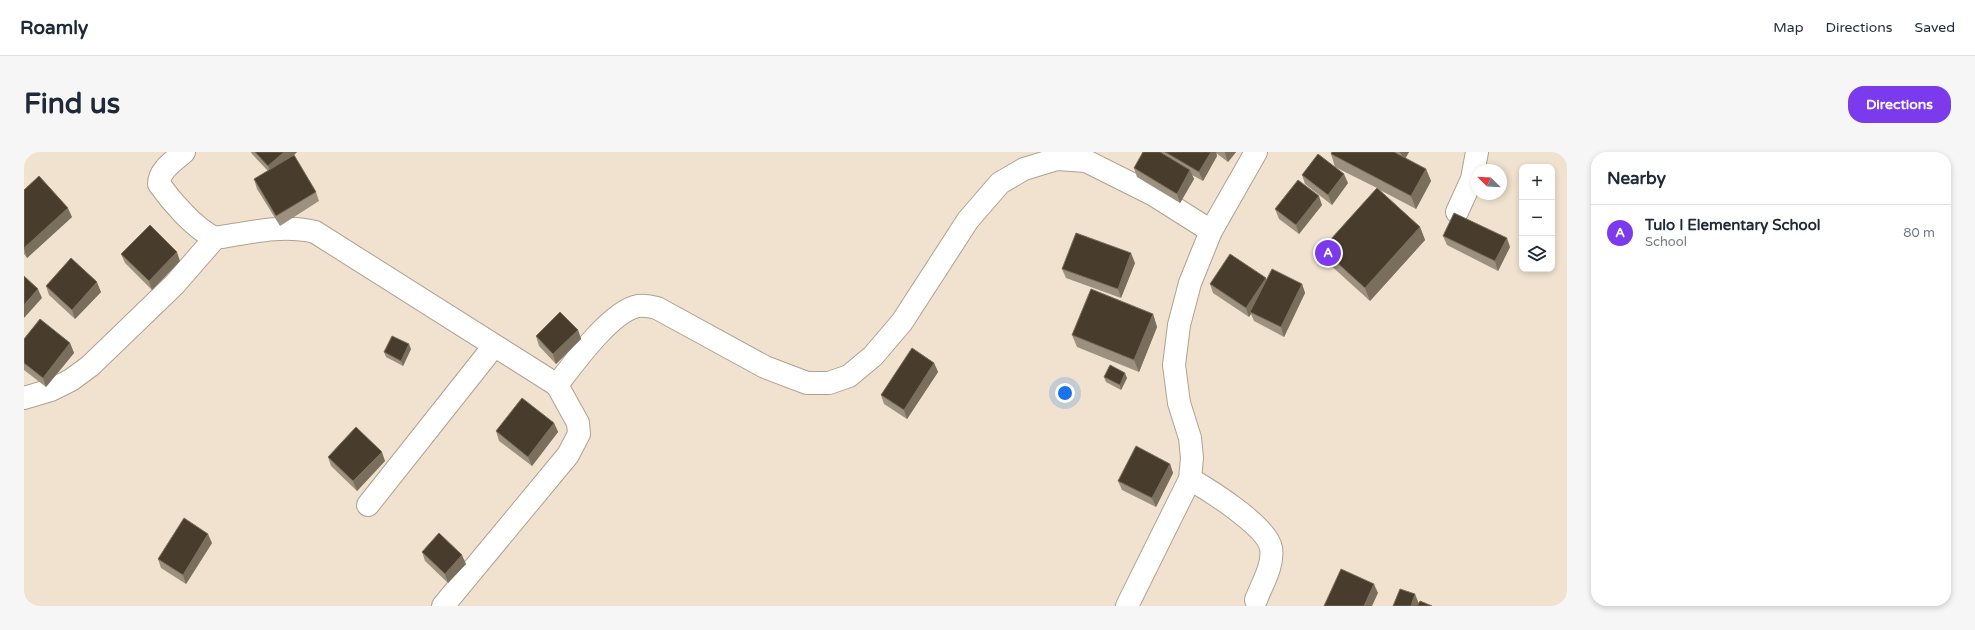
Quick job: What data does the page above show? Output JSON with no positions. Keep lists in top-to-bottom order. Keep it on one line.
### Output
{"north":"top left","page":{"header":"Roamly","nav":["Map","Directions","Saved"],"buttons":"Directions","title":"Find us","heading":"Nearby","map_buttons":["+","−"],"list":[{"mark":"A","name":"Tulo I Elementary School","note":"School","value":"80 m"}],"pins":"A"}}
